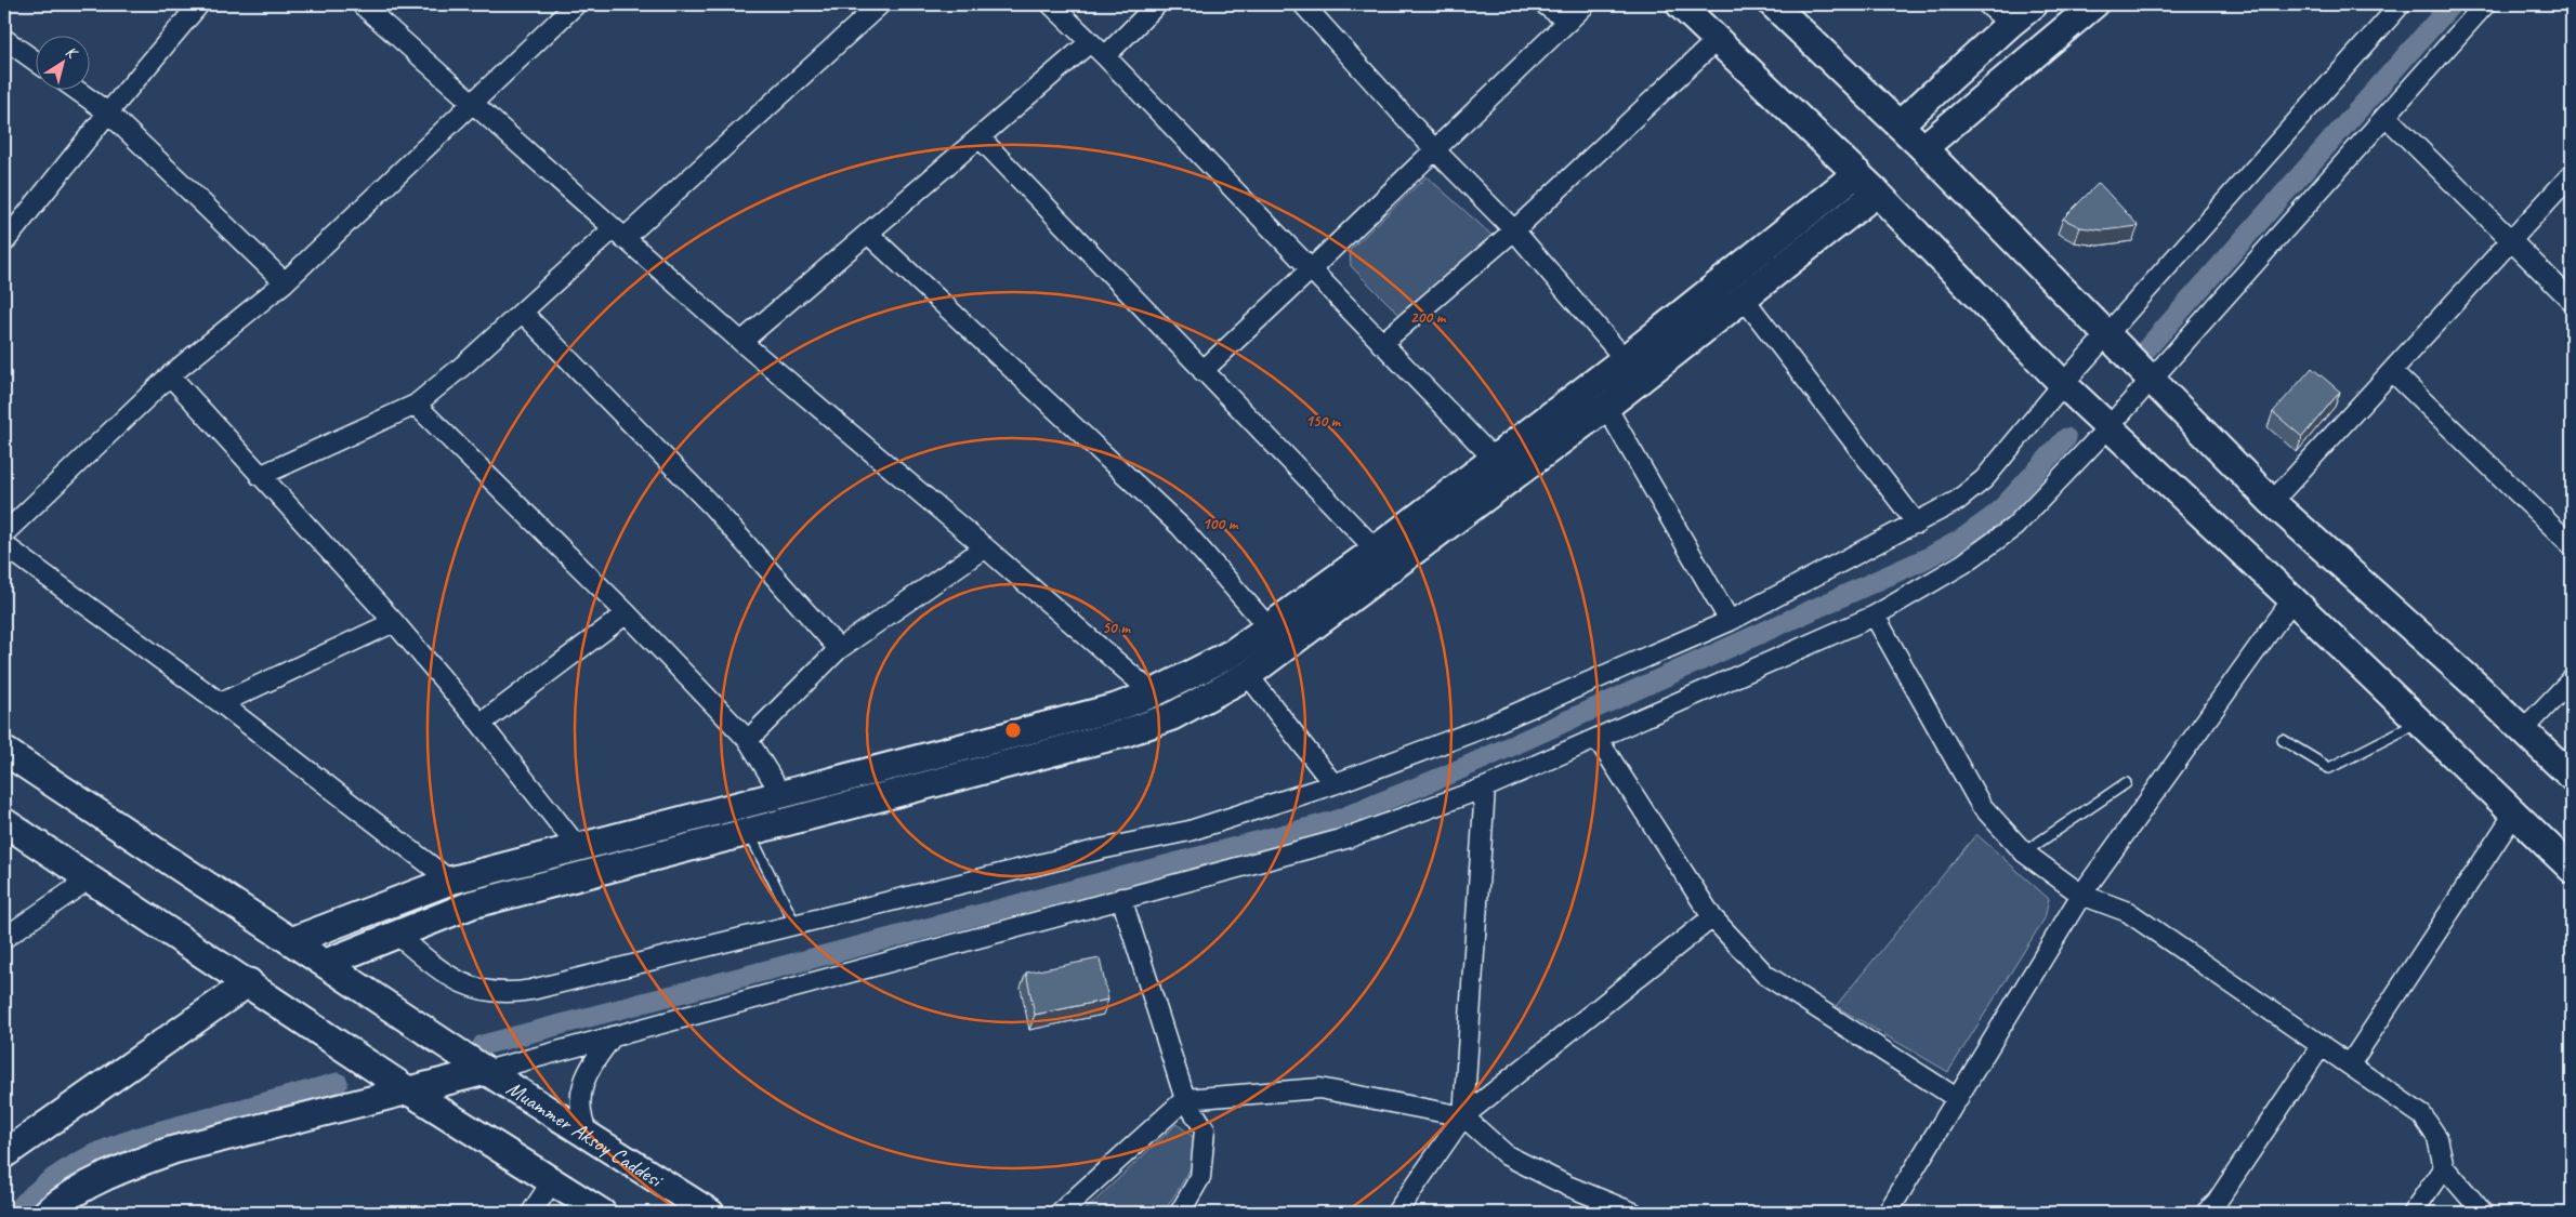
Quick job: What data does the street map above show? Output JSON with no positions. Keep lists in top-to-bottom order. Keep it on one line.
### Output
{"streets":{"street":["Muammer Aksoy Caddesi"]},"north":"top right","rings":["200 m","150 m","100 m","50 m"]}
